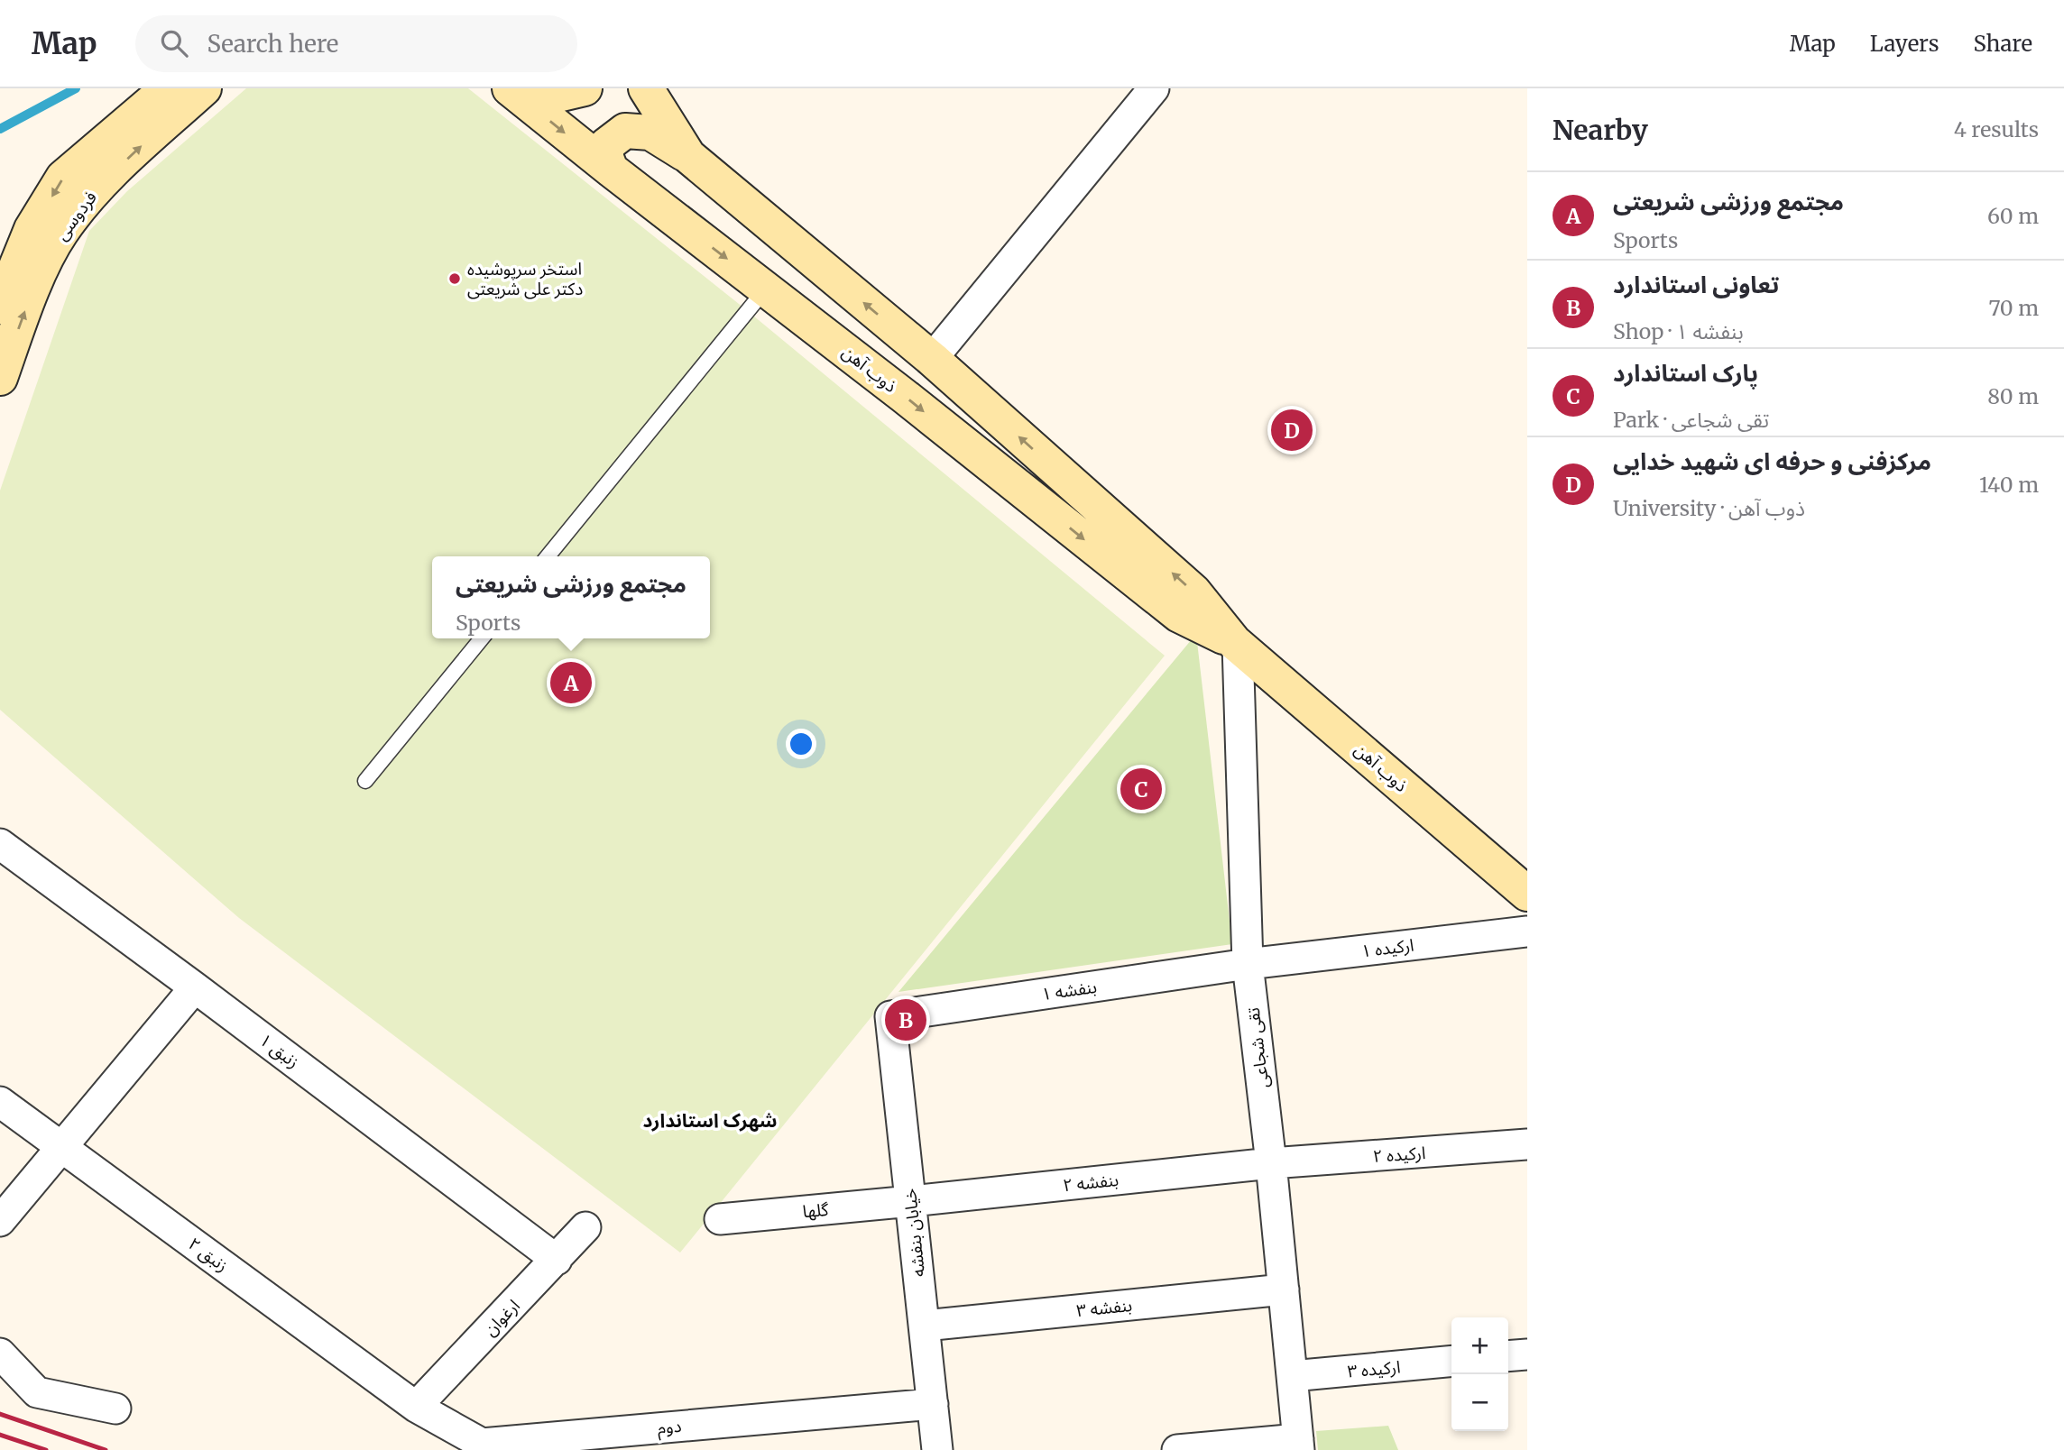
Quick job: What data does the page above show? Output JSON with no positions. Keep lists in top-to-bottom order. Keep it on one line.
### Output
{"streets":{"main road":["فردوسی","ذوب آهن"],"street":["ارکیده ۱","بنفشه ۱","تقی شجاعی","زنبق ۱","ارکیده ۲","بنفشه ۲","گلها","خیابان بنفشه","زنبق ۲","بنفشه ۳","ارغوان","ارکیده ۳","دوم"]},"crossings":[["ذوب آهن","تقی شجاعی"],["ارکیده ۱","بنفشه ۱"],["ارکیده ۱","تقی شجاعی"],["بنفشه ۱","تقی شجاعی"],["بنفشه ۱","خیابان بنفشه"],["تقی شجاعی","ارکیده ۲"],["تقی شجاعی","بنفشه ۲"],["تقی شجاعی","بنفشه ۳"],["تقی شجاعی","ارکیده ۳"],["زنبق ۱","ارغوان"],["ارکیده ۲","بنفشه ۲"],["بنفشه ۲","گلها"],["بنفشه ۲","خیابان بنفشه"],["گلها","خیابان بنفشه"],["خیابان بنفشه","بنفشه ۳"],["خیابان بنفشه","دوم"],["زنبق ۲","ارغوان"],["زنبق ۲","دوم"],["ارغوان","دوم"]],"districts":["شهرک استاندارد"],"places":["استخر سرپوشیده دکتر علی شریعتی"],"page":{"header":"Map","search":"Search here","nav":["Map","Layers","Share"],"heading":["Nearby","4 results"],"list":[{"mark":"A","name":"مجتمع ورزشی شریعتی","note":"Sports","value":"60 m"},{"mark":"B","name":"تعاونی استاندارد","note":"Shop · بنفشه ۱","value":"70 m"},{"mark":"C","name":"پارک استاندارد","note":"Park · تقی شجاعی","value":"80 m"},{"mark":"D","name":"مرکزفنی و حرفه ای شهید خدایی","note":"University · ذوب آهن","value":"140 m"}],"pins":["D","A","C","B"],"popup":["مجتمع ورزشی شریعتی","Sports"],"map_buttons":["+","−"]}}
